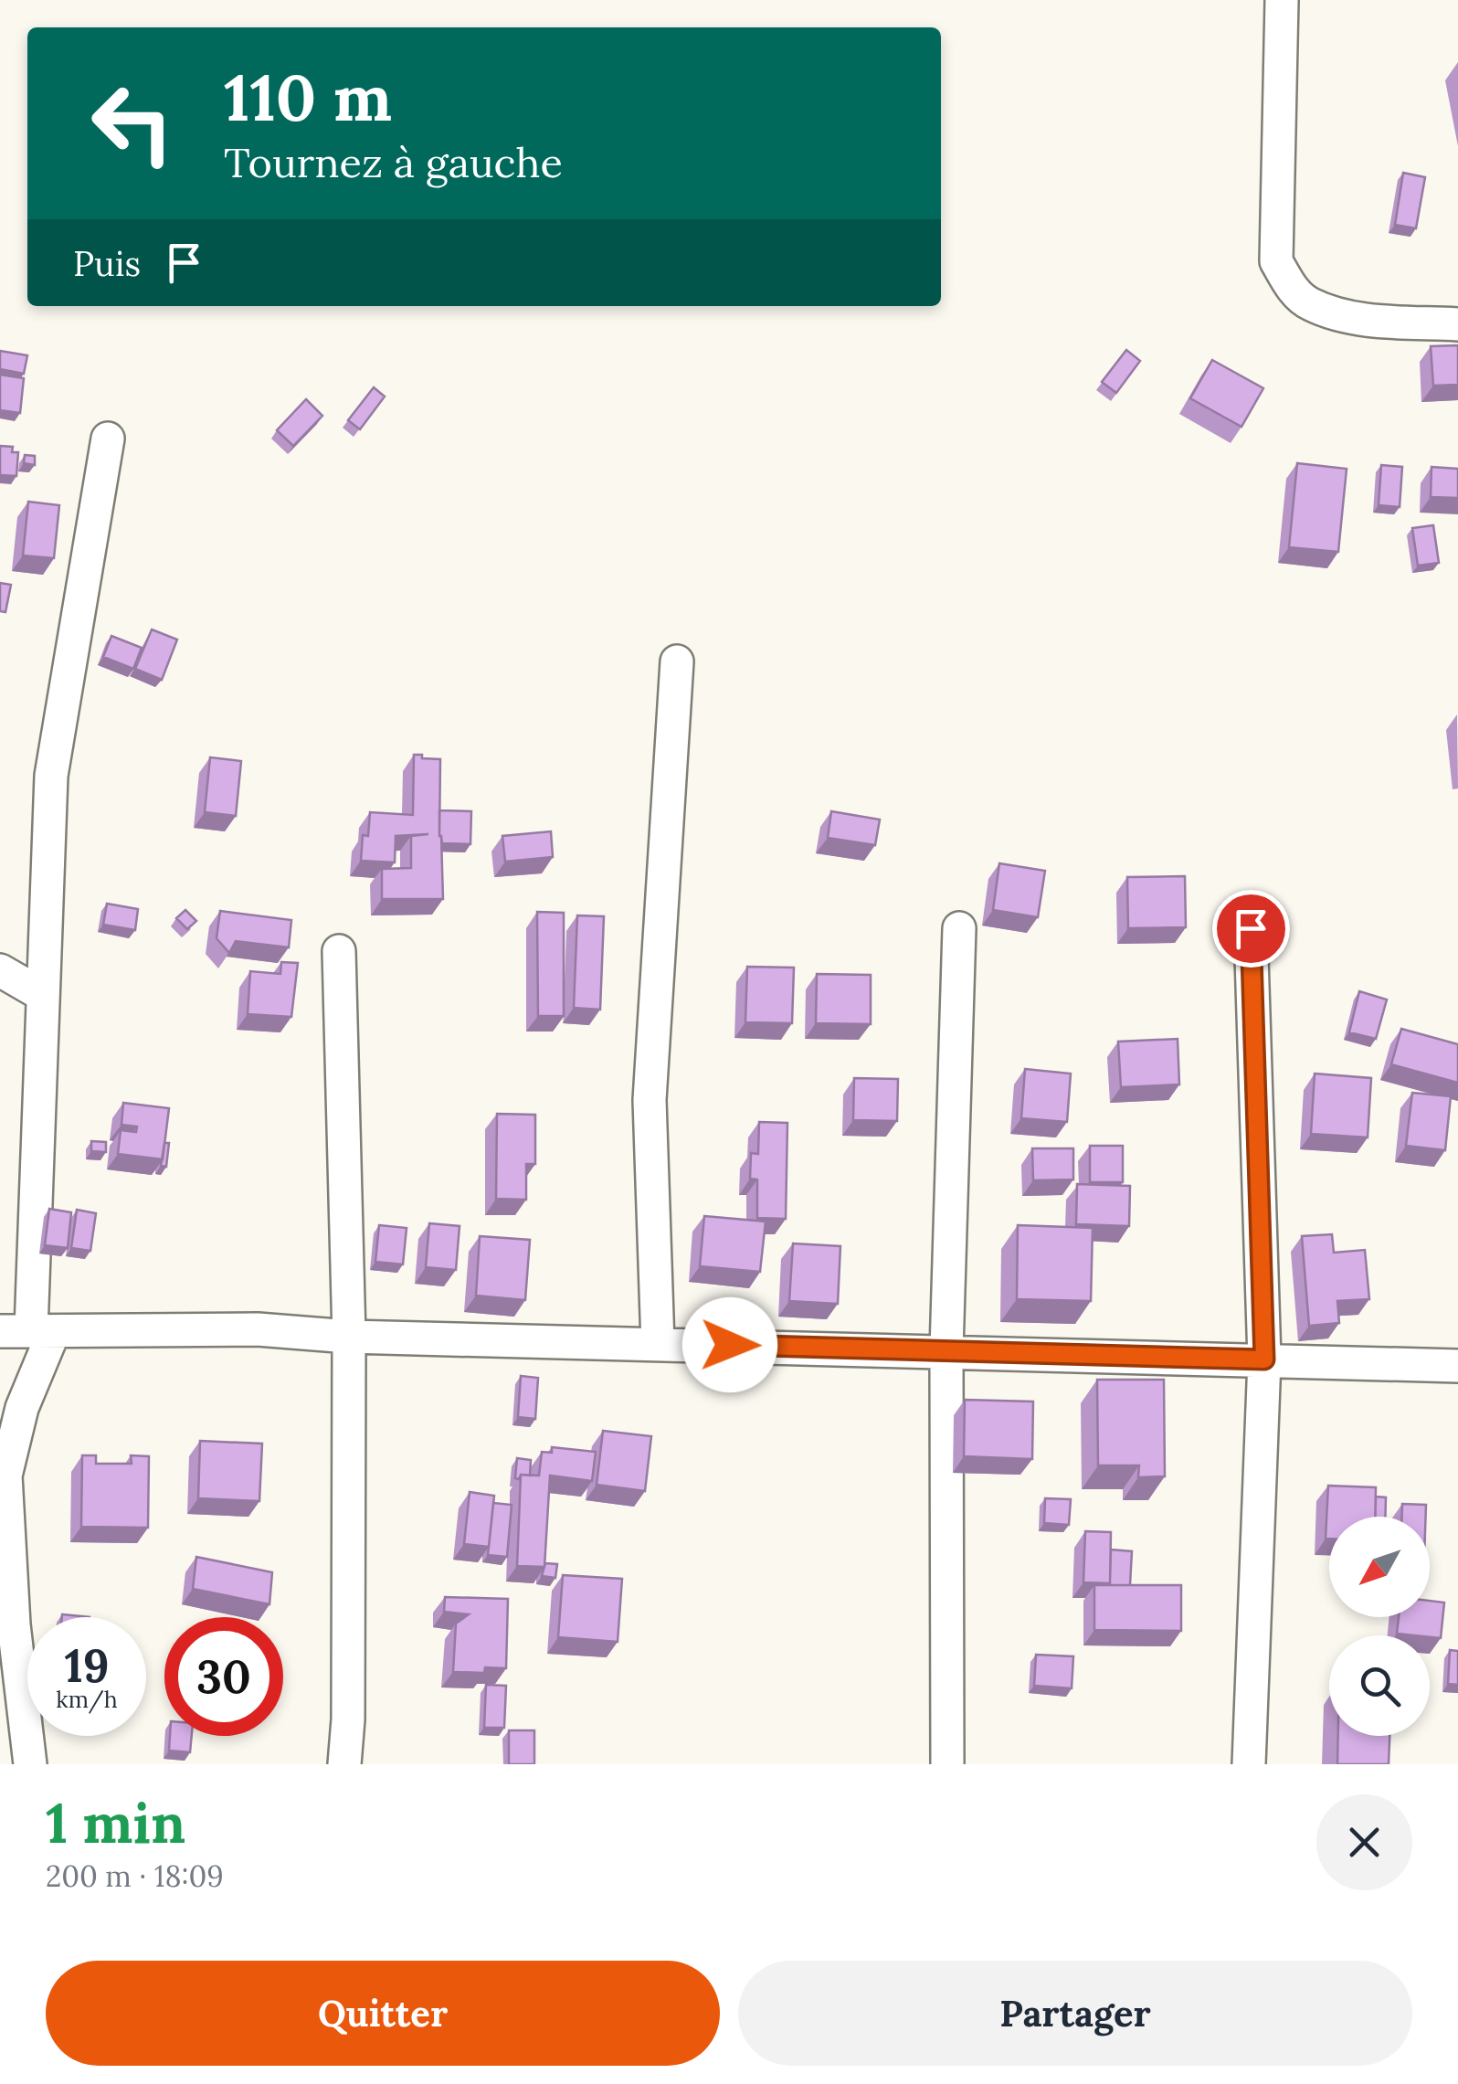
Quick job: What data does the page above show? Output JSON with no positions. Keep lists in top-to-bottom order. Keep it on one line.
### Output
{"north":"bottom left","page":{"turn":["110 m","Tournez à gauche"],"then":"Puis","speed":"19 km/h","limit":"30","heading":["1 min","200 m · 18:09"],"buttons":["Quitter","Partager"]}}
